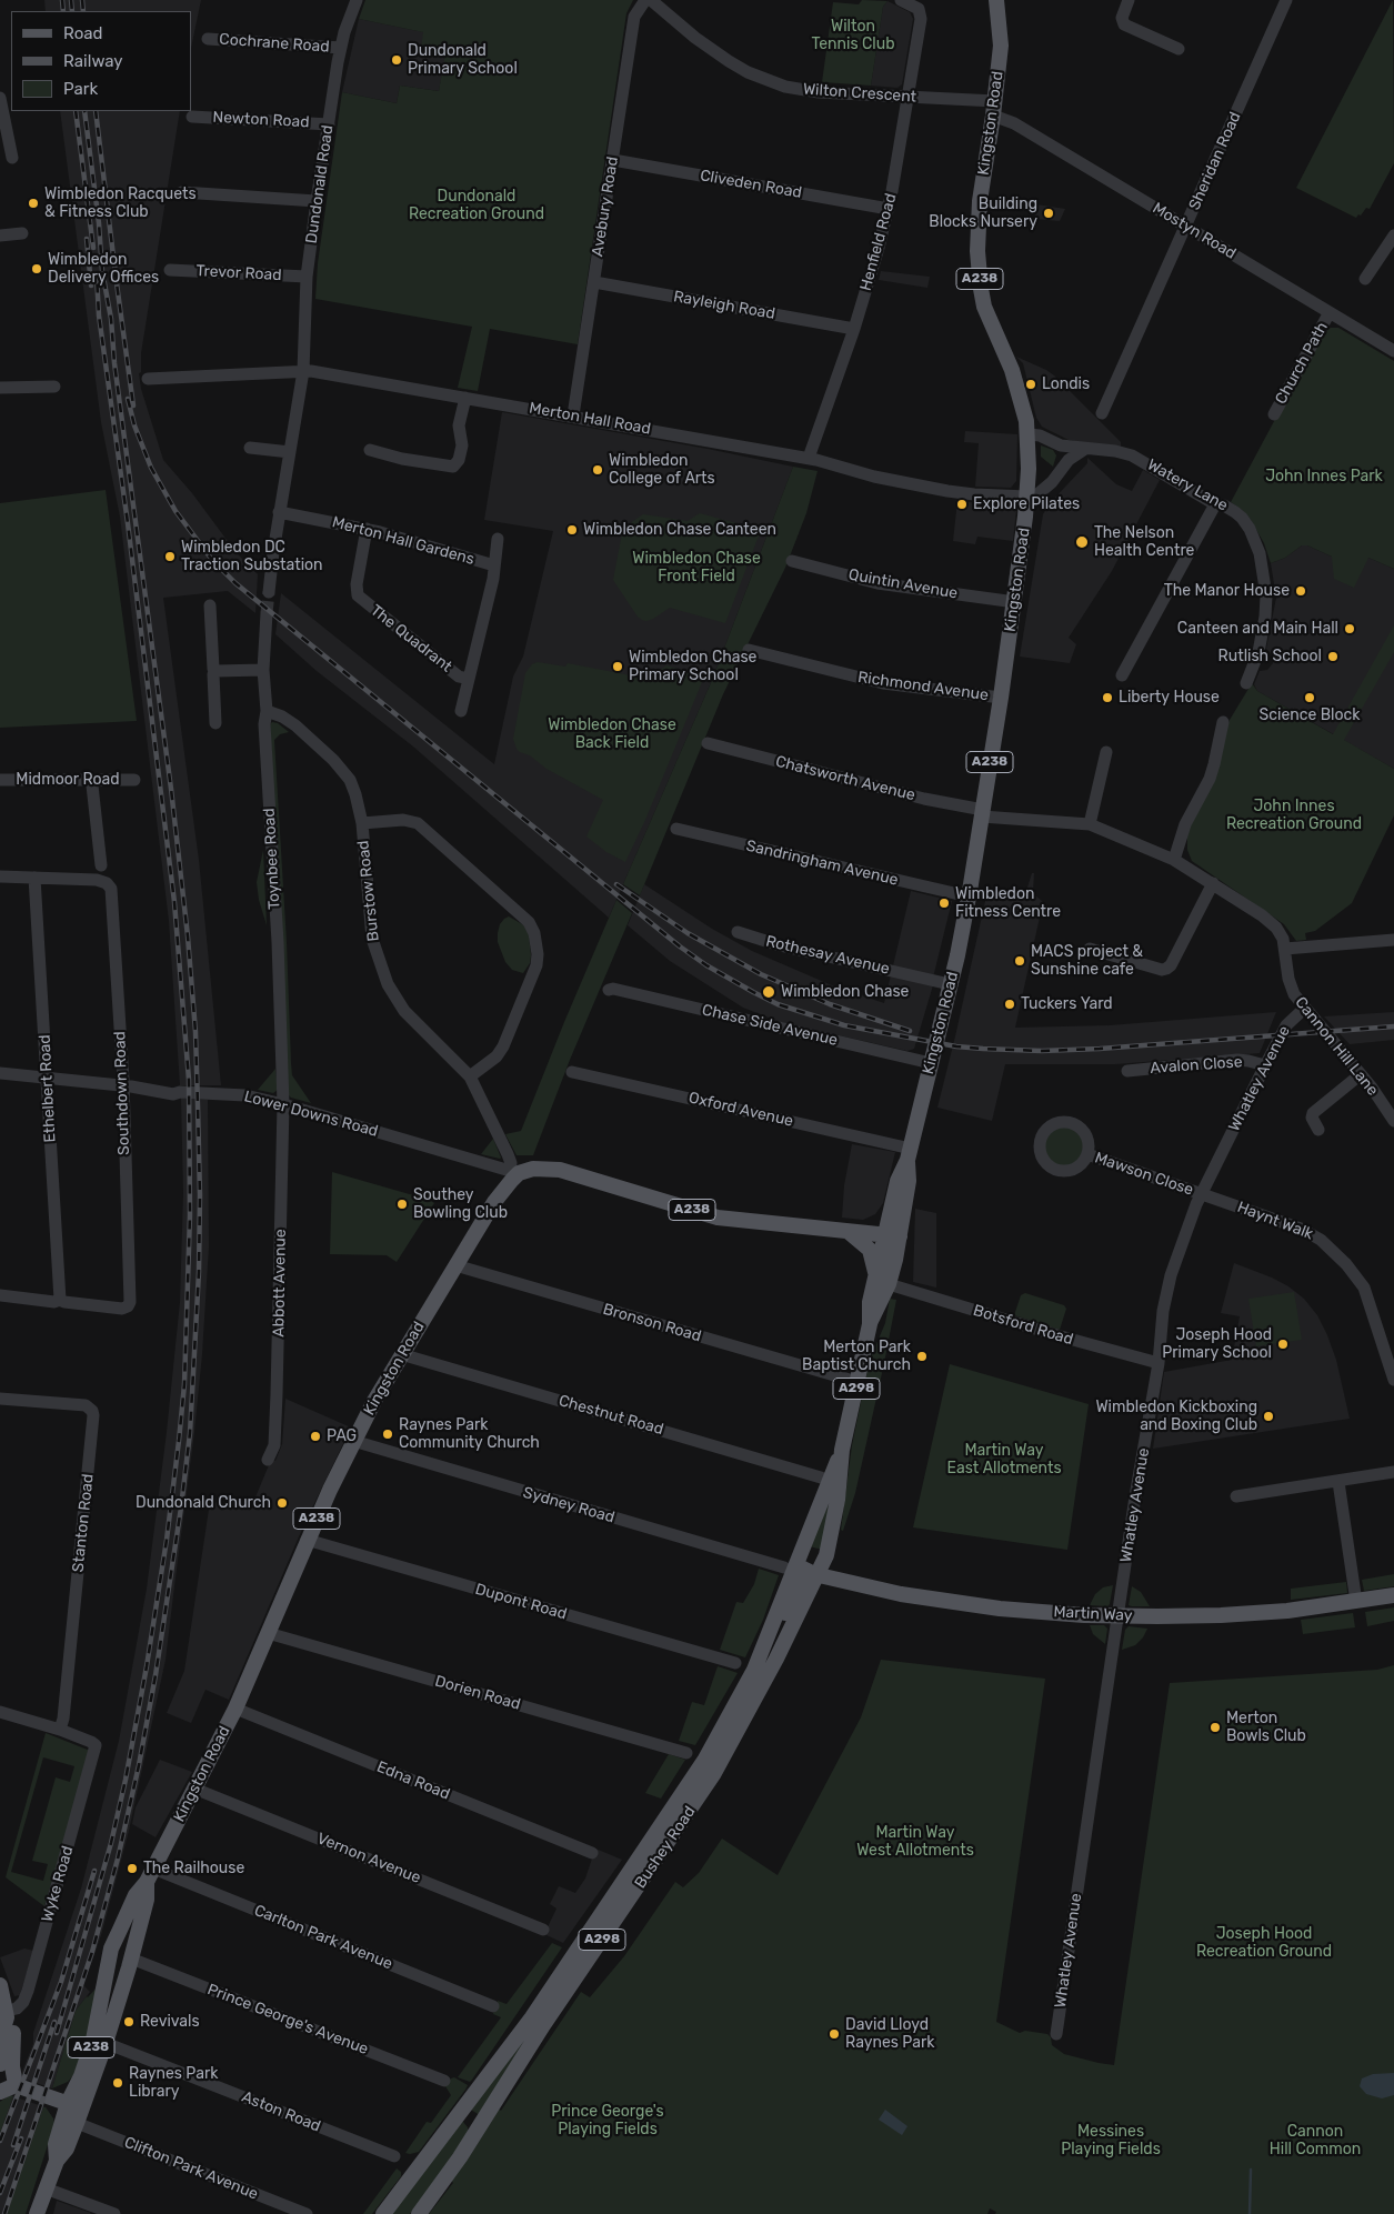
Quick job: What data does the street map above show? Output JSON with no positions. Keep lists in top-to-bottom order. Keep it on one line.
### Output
{"streets":{"main road":["Kingston Road","A238","A298","Martin Way","Bushey Road"],"street":["Cochrane Road","Wilton Crescent","Newton Road","Sheridan Road","Dundonald Road","Cliveden Road","Avebury Road","Mostyn Road","Henfield Road","Trevor Road","Rayleigh Road","Church Path","Merton Hall Road","Watery Lane","Merton Hall Gardens","Quintin Avenue","The Quadrant","Richmond Avenue","Chatsworth Avenue","Midmoor Road","Toynbee Road","Sandringham Avenue","Burstow Road","Rothesay Avenue","Chase Side Avenue","Cannon Hill Lane","Avalon Close","Whatley Avenue","Ethelbert Road","Southdown Road","Oxford Avenue","Lower Downs Road","Mawson Close","Haynt Walk","Abbott Avenue","Bronson Road","Botsford Road","Chestnut Road","Sydney Road","Stanton Road","Dupont Road","Dorien Road","Edna Road","Vernon Avenue","Wyke Road","Carlton Park Avenue","Prince George's Avenue","Aston Road","Clifton Park Avenue"]},"crossings":[["Cochrane Road","Dundonald Road"],["Wilton Crescent","Kingston Road"],["Wilton Crescent","Mostyn Road"],["Wilton Crescent","Henfield Road"],["Newton Road","Dundonald Road"],["Kingston Road","Mostyn Road"],["Kingston Road","A238"],["Kingston Road","Merton Hall Road"],["Kingston Road","Quintin Avenue"],["Kingston Road","Richmond Avenue"],["Kingston Road","Chatsworth Avenue"],["Kingston Road","Sandringham Avenue"],["Kingston Road","Burstow Road"],["Kingston Road","Rothesay Avenue"],["Kingston Road","Chase Side Avenue"],["Kingston Road","Cannon Hill Lane"],["Kingston Road","Oxford Avenue"],["Kingston Road","Lower Downs Road"],["Kingston Road","Bronson Road"],["Kingston Road","Chestnut Road"],["Kingston Road","Sydney Road"],["Kingston Road","Dupont Road"],["Kingston Road","Dorien Road"],["Kingston Road","Edna Road"],["Kingston Road","Bushey Road"],["Kingston Road","Vernon Avenue"],["Kingston Road","Carlton Park Avenue"],["Kingston Road","Prince George's Avenue"],["Sheridan Road","Mostyn Road"],["Dundonald Road","Trevor Road"],["Dundonald Road","Merton Hall Road"],["Cliveden Road","Avebury Road"],["Cliveden Road","Henfield Road"],["Avebury Road","Rayleigh Road"],["Avebury Road","Merton Hall Road"],["Mostyn Road","Church Path"],["Henfield Road","Rayleigh Road"],["Henfield Road","Merton Hall Road"],["A238","Burstow Road"],["A238","Lower Downs Road"],["A238","Bushey Road"],["A238","Prince George's Avenue"],["A238","Aston Road"],["A238","Clifton Park Avenue"],["Merton Hall Gardens","The Quadrant"],["Chatsworth Avenue","Cannon Hill Lane"],["Toynbee Road","Burstow Road"],["Toynbee Road","Lower Downs Road"],["Toynbee Road","Abbott Avenue"],["Burstow Road","Lower Downs Road"],["Cannon Hill Lane","Whatley Avenue"],["Avalon Close","Whatley Avenue"],["Whatley Avenue","Mawson Close"],["Whatley Avenue","Haynt Walk"],["Whatley Avenue","Botsford Road"],["Whatley Avenue","Martin Way"],["Ethelbert Road","Southdown Road"],["Ethelbert Road","Lower Downs Road"],["Southdown Road","Lower Downs Road"],["Lower Downs Road","Abbott Avenue"],["Mawson Close","Haynt Walk"],["Botsford Road","Bushey Road"],["Sydney Road","Martin Way"],["Sydney Road","Bushey Road"],["Stanton Road","Wyke Road"],["Martin Way","Bushey Road"]],"parks":["Wilton Tennis Club","Dundonald Recreation Ground","John Innes Park","Wimbledon Chase Front Field","Wimbledon Chase Back Field","John Innes Recreation Ground","Martin Way East Allotments","Martin Way West Allotments","Joseph Hood Recreation Ground","Prince George's Playing Fields","Messines Playing Fields","Cannon Hill Common"],"places":["Dundonald Primary School","Wimbledon Racquets & Fitness Club","Building Blocks Nursery","Wimbledon Delivery Offices","Londis","Wimbledon College of Arts","Explore Pilates","Wimbledon Chase Canteen","The Nelson Health Centre","Wimbledon DC Traction Substation","The Manor House","Canteen and Main Hall","Rutlish School","Wimbledon Chase Primary School","Liberty House","Science Block","Wimbledon Fitness Centre","MACS project & Sunshine cafe","Wimbledon Chase","Tuckers Yard","Southey Bowling Club","Joseph Hood Primary School","Merton Park Baptist Church","Wimbledon Kickboxing and Boxing Club","Raynes Park Community Church","PAG","Dundonald Church","Merton Bowls Club","The Railhouse","Revivals","David Lloyd Raynes Park","Raynes Park Library"],"legend":["Road","Railway","Park"]}
